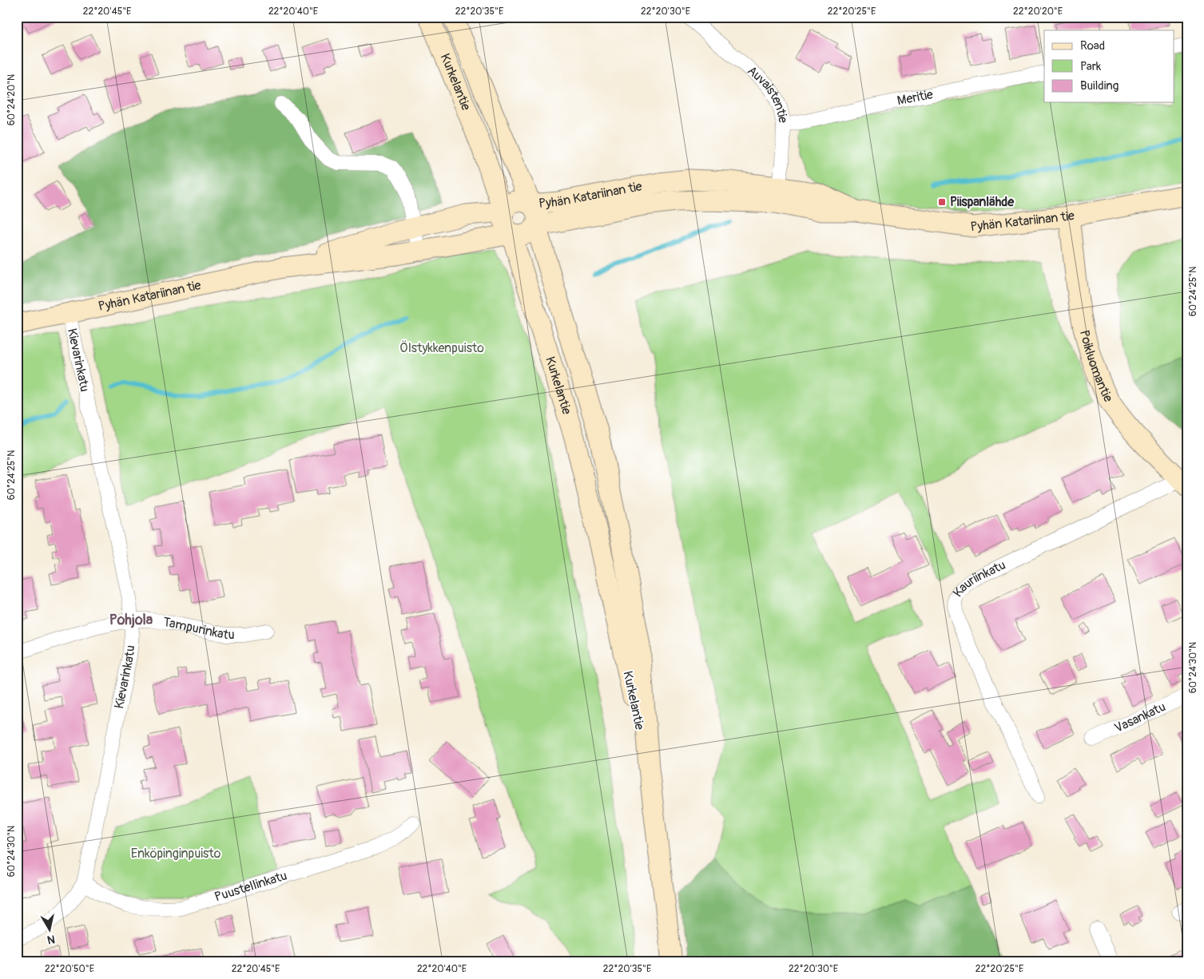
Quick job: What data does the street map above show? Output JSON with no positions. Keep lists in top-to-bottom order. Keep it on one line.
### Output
{"streets":{"street":["Kurkelantie","Auvaistentie","Meritie","Pyhän Katariinan tie","Kievarinkatu","Poikluomantie","Kauriinkatu","Tampurinkatu","Vasankatu","Puustellinkatu"]},"crossings":[["Kurkelantie","Pyhän Katariinan tie"],["Auvaistentie","Meritie"],["Auvaistentie","Pyhän Katariinan tie"],["Pyhän Katariinan tie","Kievarinkatu"],["Pyhän Katariinan tie","Poikluomantie"],["Kievarinkatu","Tampurinkatu"],["Kievarinkatu","Puustellinkatu"],["Poikluomantie","Kauriinkatu"]],"districts":["Pohjola"],"parks":["Ölstykkenpuisto","Enköpinginpuisto"],"places":{"transit":["Piispanlähde"]},"legend":["Road","Park","Building"],"north":"bottom","coordinates":["22°20'45\"E","22°20'40\"E","22°20'35\"E","22°20'30\"E","22°20'25\"E","22°20'20\"E","60°24'20\"N","60°24'25\"N","60°24'30\"N","22°20'50\"E"]}
